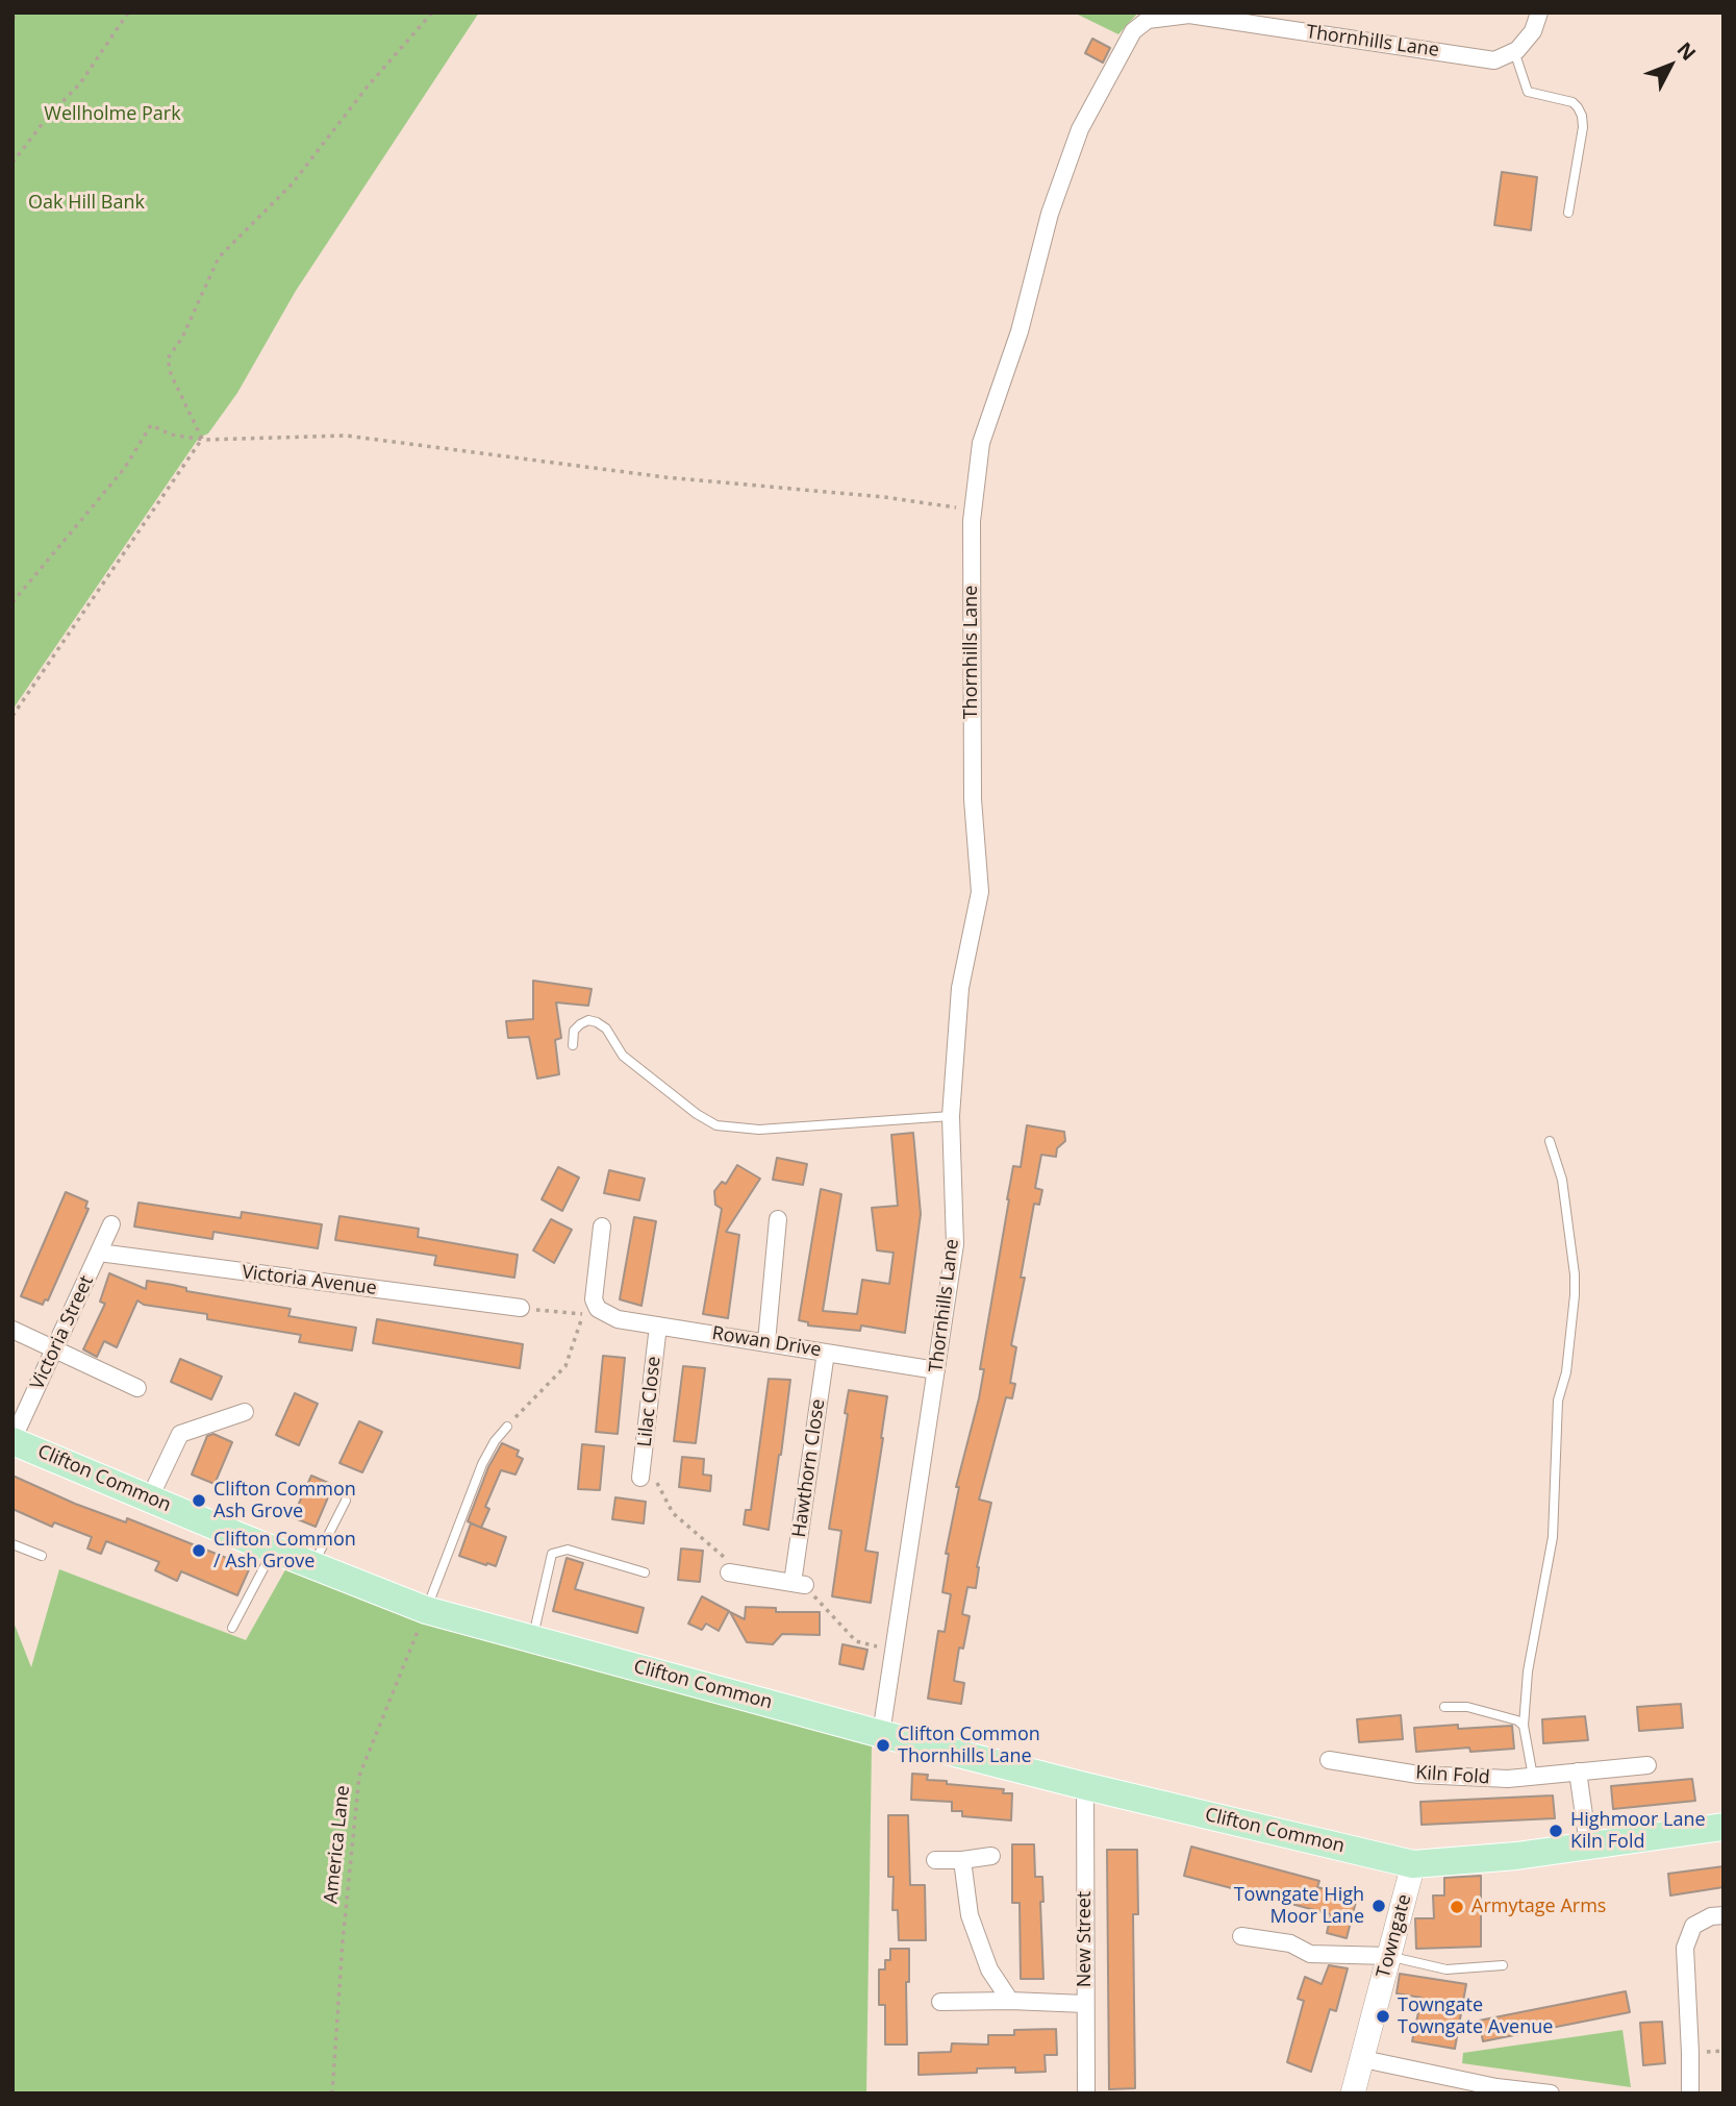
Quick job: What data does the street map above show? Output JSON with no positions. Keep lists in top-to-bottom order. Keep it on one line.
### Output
{"streets":{"main road":["Clifton Common"],"street":["Thornhills Lane","Victoria Avenue","Victoria Street","Rowan Drive","Lilac Close","Hawthorn Close","Kiln Fold","Towngate","New Street"],"path":["America Lane"]},"crossings":[["Thornhills Lane","Rowan Drive"],["Thornhills Lane","Clifton Common"],["Victoria Avenue","Victoria Street"],["Victoria Street","Clifton Common"],["Rowan Drive","Lilac Close"],["Rowan Drive","Hawthorn Close"],["Clifton Common","America Lane"],["Clifton Common","Towngate"],["Clifton Common","New Street"]],"parks":["Wellholme Park","Oak Hill Bank"],"places":["Clifton Common Ash Grove","Clifton Common / Ash Grove","Clifton Common Thornhills Lane","Highmoor Lane Kiln Fold","Towngate High Moor Lane","Armytage Arms","Towngate Towngate Avenue"],"north":"top right"}
